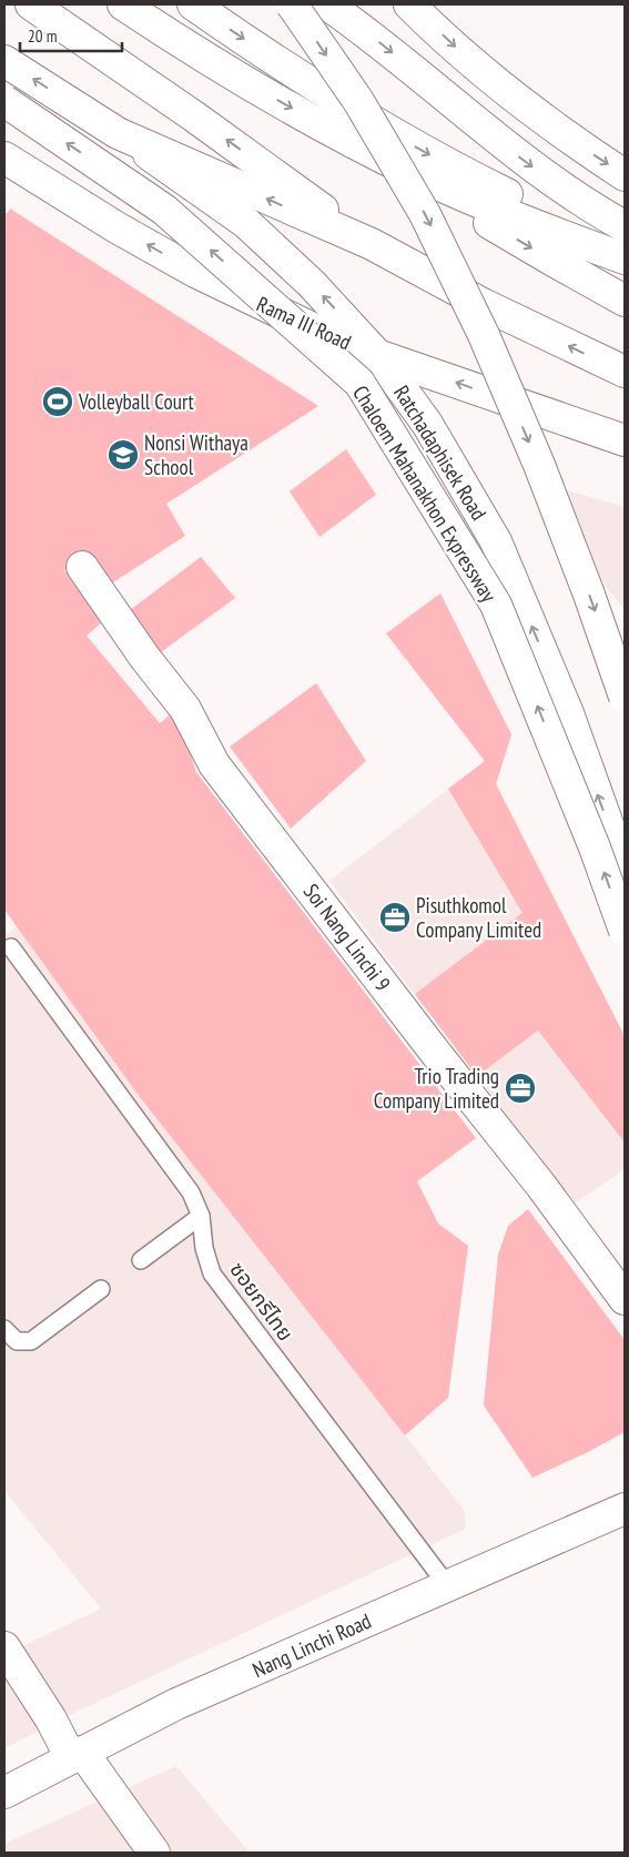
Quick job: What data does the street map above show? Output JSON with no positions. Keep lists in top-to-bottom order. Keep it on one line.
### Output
{"streets":{"main road":["Rama III Road","Ratchadaphisek Road","Chaloem Mahanakhon Expressway","Soi Nang Linchi 9","Nang Linchi Road"],"lane":["ซอยกรีไทย"]},"crossings":[["Rama III Road","Ratchadaphisek Road"],["ซอยกรีไทย","Nang Linchi Road"]],"places":{"sports":["Volleyball Court"],"school or university":["Nonsi Withaya School"],"office":["Pisuthkomol Company Limited","Trio Trading Company Limited"]},"scale_bar":"20 m"}
